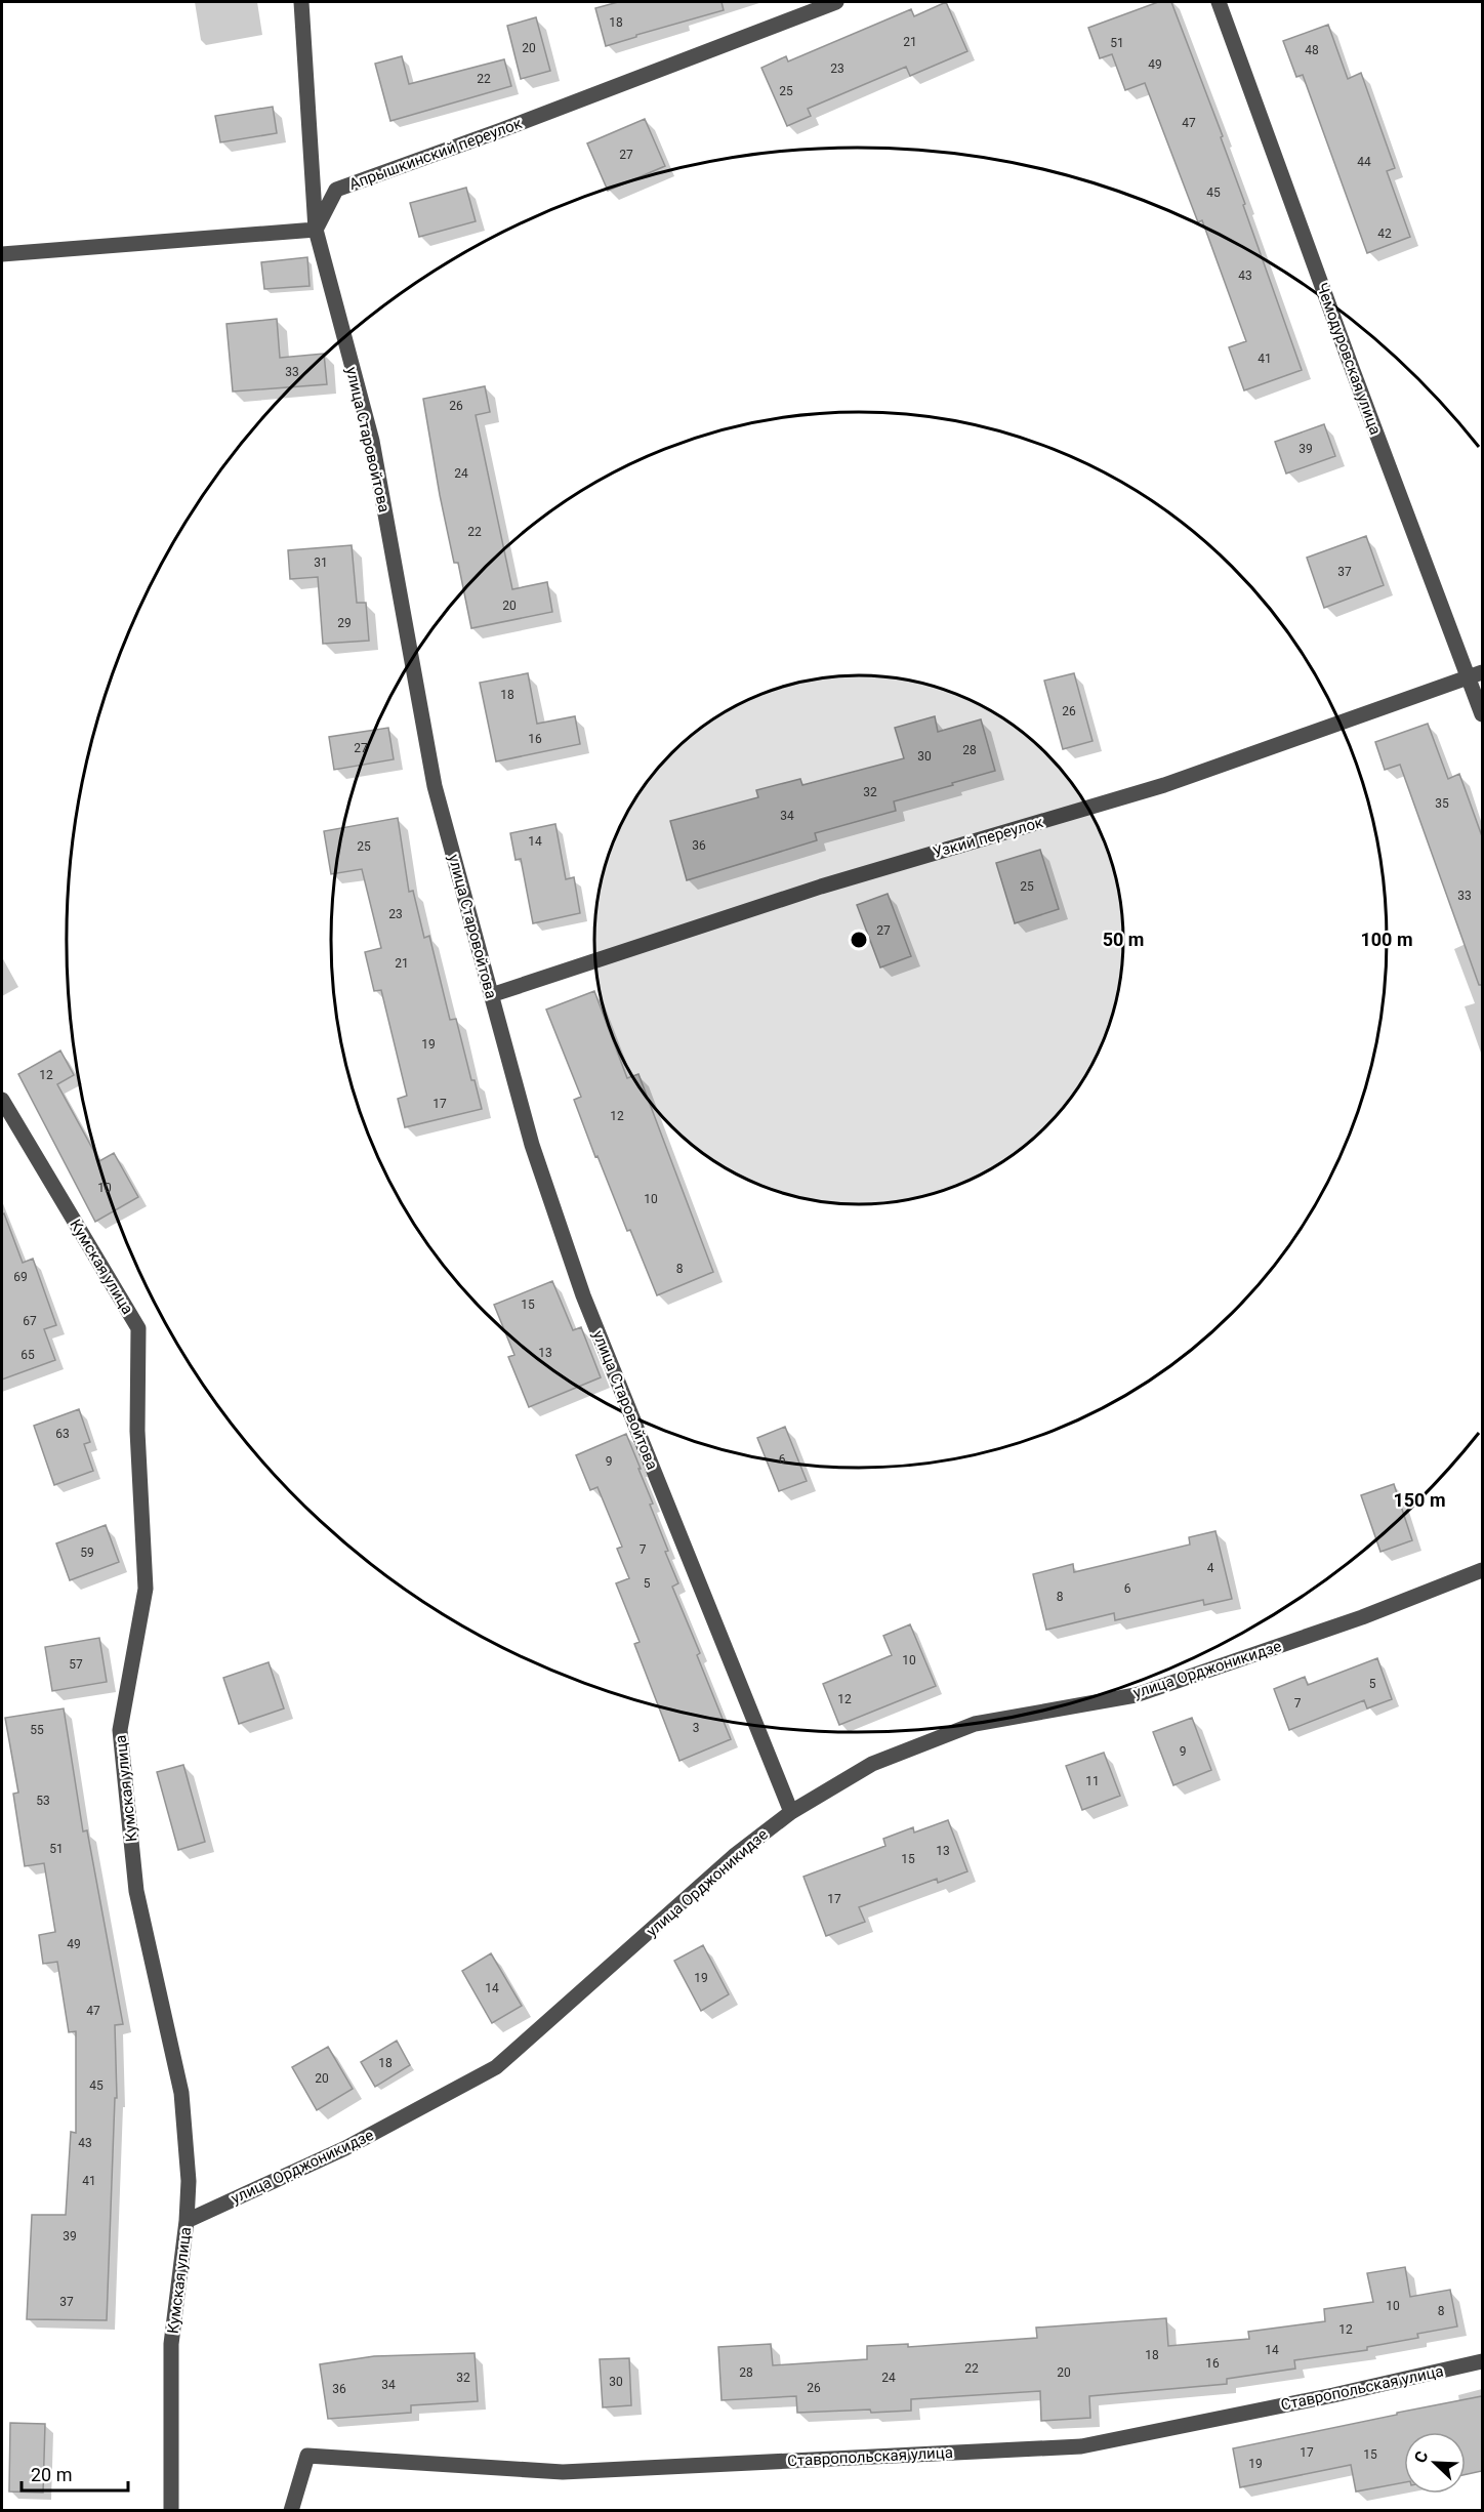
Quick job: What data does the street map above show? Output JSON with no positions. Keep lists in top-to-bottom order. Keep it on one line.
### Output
{"streets":{"street":["Апрышкинский переулок","Чемодуровская улица","улица Старовойтова","Узкий переулок","Кумская улица","улица Орджоникидзе","Ставропольская улица"]},"crossings":[["Апрышкинский переулок","улица Старовойтова"],["Чемодуровская улица","Узкий переулок"],["улица Старовойтова","Узкий переулок"],["улица Старовойтова","улица Орджоникидзе"],["Кумская улица","улица Орджоникидзе"]],"house_numbers":["18","21","51","20","48","49","23","22","25","47","27","44","45","42","43","41","33","26","39","24","22","31","37","20","29","18","26","16","27","28","30","32","35","34","14","36","25","25","33","23","27","21","19","12","17","12","10","10","8","69","15","67","13","65","63","6","9","7","59","4","5","6","8","10","57","5","12","7","3","55","9","11","53","51","13","15","17","49","19","14","47","18","20","45","43","41","39","37","10","8","12","14","18","16","22","28","20","32","24","30","34","26","36","17","15","19"],"scale_bar":"20 m","north":"top left","rings":["50 m","100 m","150 m"]}
